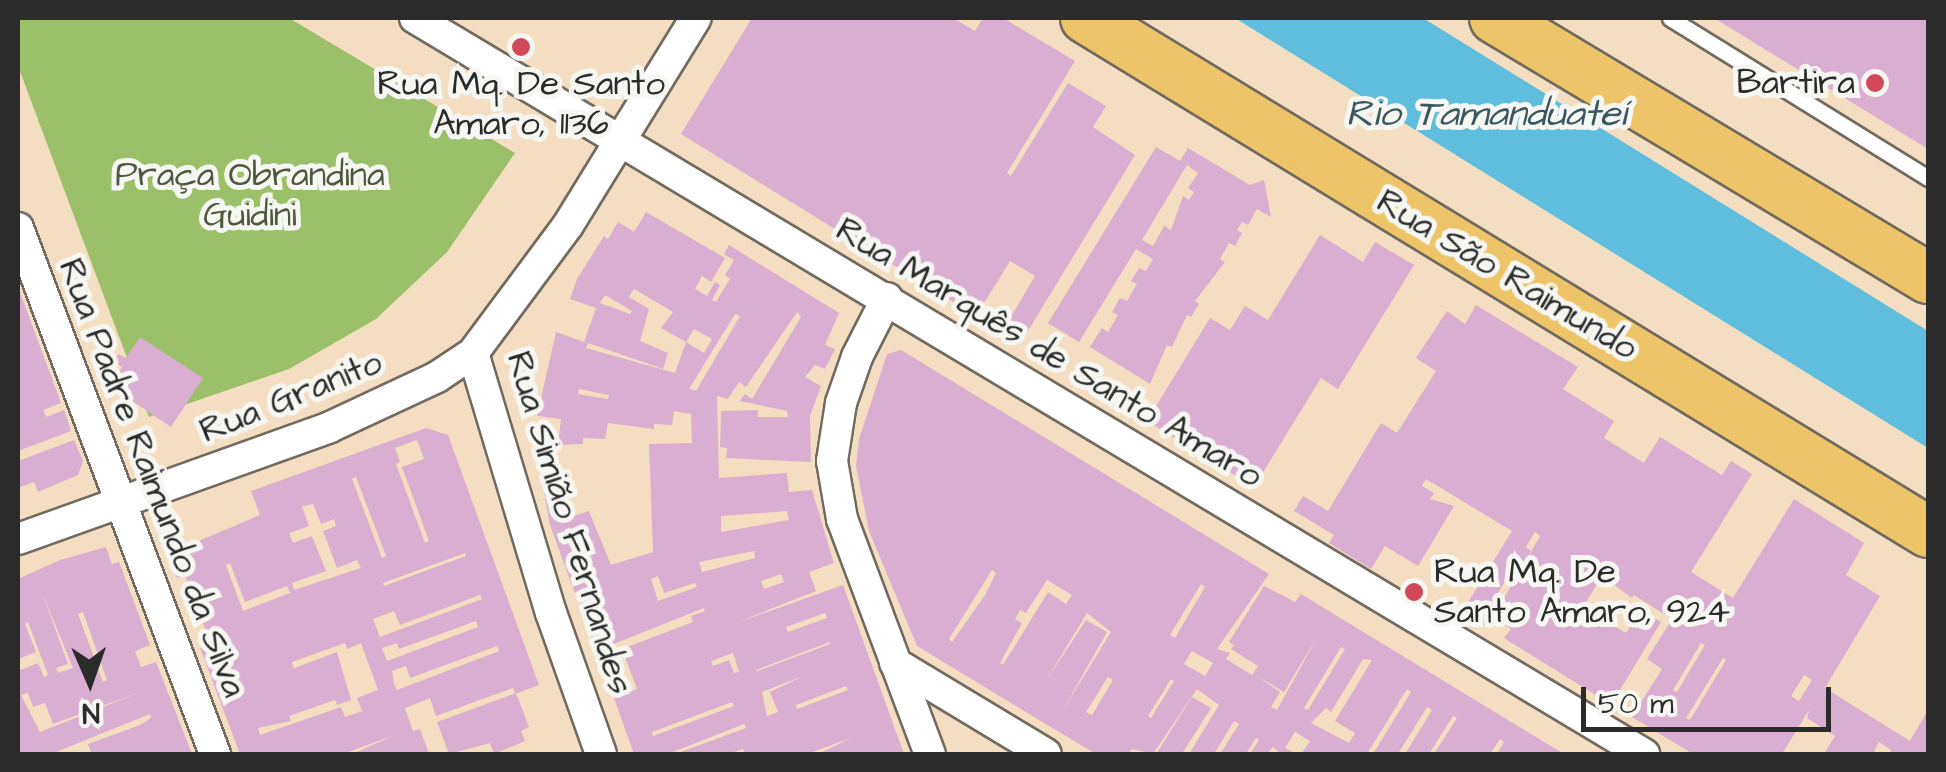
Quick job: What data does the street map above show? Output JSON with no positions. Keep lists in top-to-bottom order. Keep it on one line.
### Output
{"streets":{"highway":["Rua São Raimundo"],"street":["Rua Marquês de Santo Amaro","Rua Granito","Rua Padre Raimundo da Silva","Rua Simião Fernandes"]},"crossings":[["Rua Marquês de Santo Amaro","Rua Simião Fernandes"],["Rua Granito","Rua Padre Raimundo da Silva"],["Rua Granito","Rua Simião Fernandes"]],"water":["Rio Tamanduateí"],"parks":["Praça Obrandina Guidini"],"places":["Rua Mq. De Santo Amaro, 1136","Bartira","Rua Mq. De Santo Amaro, 924"],"scale_bar":"50 m","north":"bottom"}
